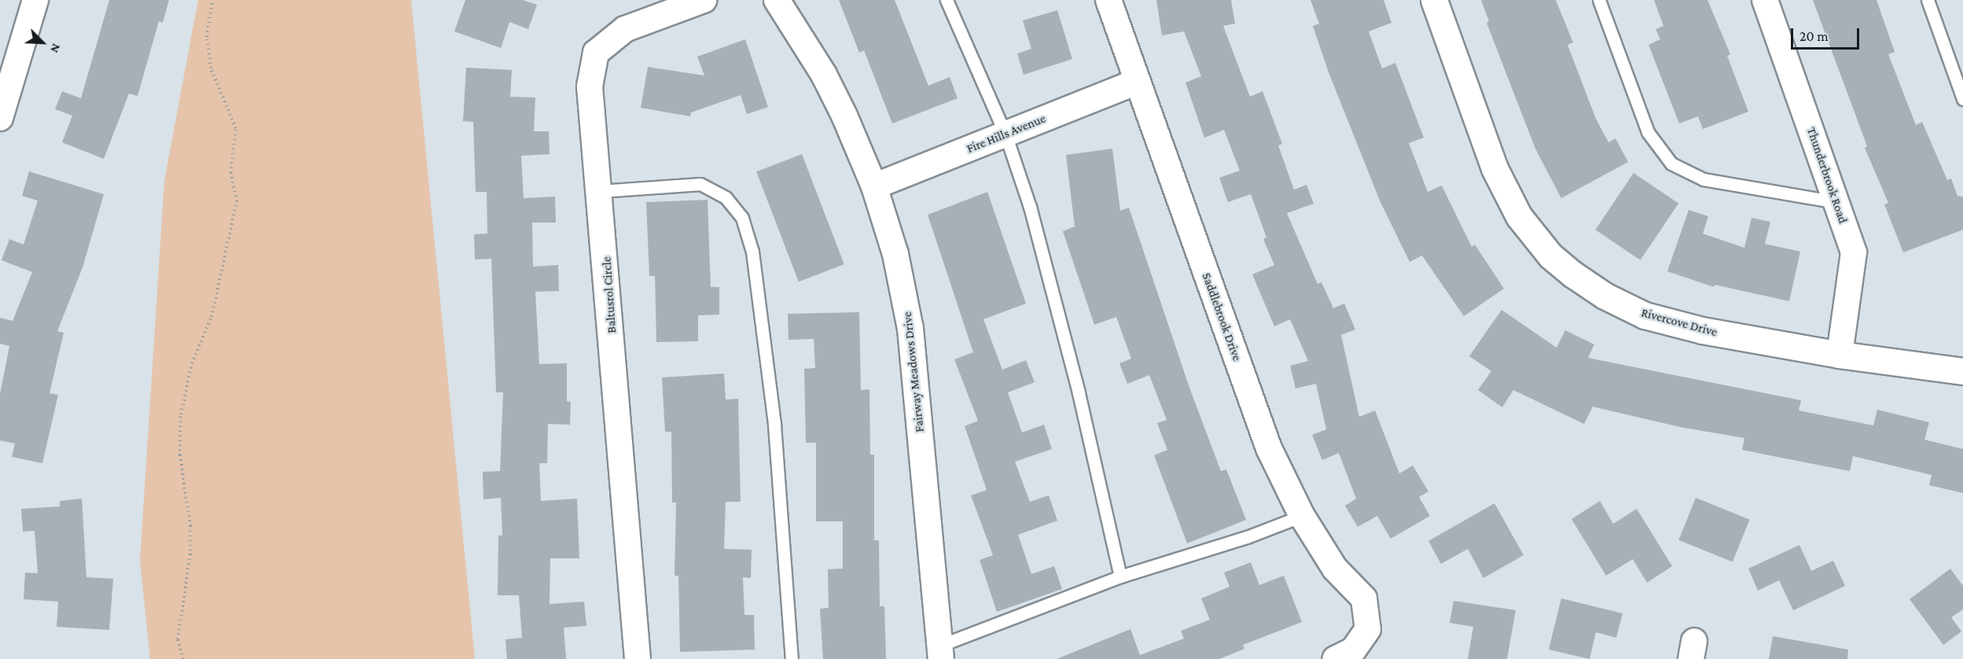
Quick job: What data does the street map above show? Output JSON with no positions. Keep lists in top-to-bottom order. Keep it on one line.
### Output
{"streets":{"street":["Fire Hills Avenue","Thunderbrook Road","Baltusrol Circle","Saddlebrook Drive","Rivercove Drive","Fairway Meadows Drive"]},"crossings":[["Fire Hills Avenue","Saddlebrook Drive"],["Fire Hills Avenue","Fairway Meadows Drive"],["Thunderbrook Road","Rivercove Drive"]],"scale_bar":"20 m","north":"bottom right"}
